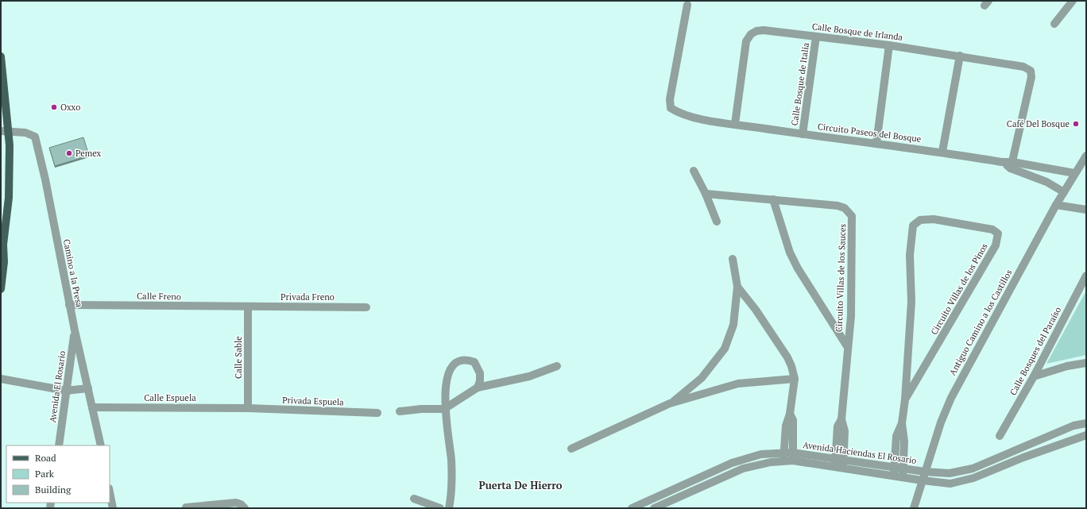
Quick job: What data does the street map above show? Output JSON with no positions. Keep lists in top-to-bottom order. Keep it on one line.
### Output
{"streets":{"street":["Calle Bosque de Irlanda","Calle Bosque de Italia","Circuito Paseos del Bosque","Camino a la Presa","Circuito Villas de los Sauces","Circuito Villas de los Pinos","Calle Freno","Privada Freno","Antiguo Camino a los Castillos","Calle Bosques del Paraíso","Calle Sable","Avenida El Rosario","Calle Espuela","Privada Espuela","Avenida Haciendas El Rosario"]},"crossings":[["Calle Bosque de Irlanda","Calle Bosque de Italia"],["Calle Bosque de Irlanda","Circuito Paseos del Bosque"],["Calle Bosque de Italia","Circuito Paseos del Bosque"],["Circuito Paseos del Bosque","Antiguo Camino a los Castillos"],["Camino a la Presa","Calle Freno"],["Camino a la Presa","Avenida El Rosario"],["Camino a la Presa","Calle Espuela"],["Circuito Villas de los Sauces","Avenida Haciendas El Rosario"],["Circuito Villas de los Pinos","Avenida Haciendas El Rosario"],["Calle Freno","Privada Freno"],["Calle Freno","Calle Sable"],["Privada Freno","Calle Sable"],["Antiguo Camino a los Castillos","Avenida Haciendas El Rosario"],["Calle Sable","Calle Espuela"],["Calle Sable","Privada Espuela"],["Calle Espuela","Privada Espuela"]],"districts":["Puerta De Hierro"],"places":["Oxxo","Café Del Bosque","Pemex"],"legend":["Road","Park","Building"]}
